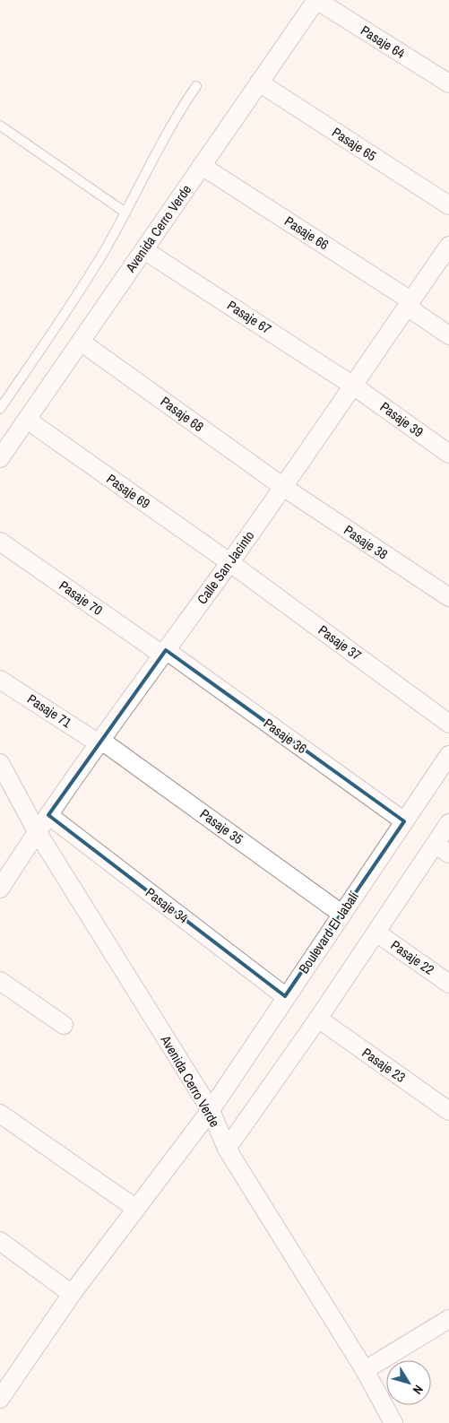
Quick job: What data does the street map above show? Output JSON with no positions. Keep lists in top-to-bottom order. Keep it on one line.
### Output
{"streets":{"street":["Pasaje 64","Pasaje 65","Avenida Cerro Verde","Pasaje 66","Pasaje 67","Pasaje 68","Pasaje 39","Pasaje 69","Pasaje 38","Calle San Jacinto","Pasaje 70","Pasaje 37","Pasaje 71","Pasaje 36","Pasaje 35","Pasaje 34","Boulevard El Jabalí","Pasaje 22","Pasaje 23"]},"crossings":[["Pasaje 64","Avenida Cerro Verde"],["Pasaje 65","Avenida Cerro Verde"],["Avenida Cerro Verde","Pasaje 66"],["Avenida Cerro Verde","Pasaje 67"],["Avenida Cerro Verde","Pasaje 68"],["Avenida Cerro Verde","Pasaje 69"],["Avenida Cerro Verde","Calle San Jacinto"],["Avenida Cerro Verde","Boulevard El Jabalí"],["Pasaje 66","Calle San Jacinto"],["Pasaje 67","Pasaje 39"],["Pasaje 67","Calle San Jacinto"],["Pasaje 68","Pasaje 38"],["Pasaje 68","Calle San Jacinto"],["Pasaje 39","Calle San Jacinto"],["Pasaje 69","Calle San Jacinto"],["Pasaje 69","Pasaje 37"],["Pasaje 38","Calle San Jacinto"],["Calle San Jacinto","Pasaje 70"],["Calle San Jacinto","Pasaje 37"],["Calle San Jacinto","Pasaje 71"],["Calle San Jacinto","Pasaje 36"],["Calle San Jacinto","Pasaje 35"],["Calle San Jacinto","Pasaje 34"],["Pasaje 70","Pasaje 36"],["Pasaje 71","Pasaje 35"],["Pasaje 36","Boulevard El Jabalí"],["Pasaje 35","Boulevard El Jabalí"],["Pasaje 34","Boulevard El Jabalí"]],"north":"bottom right"}
